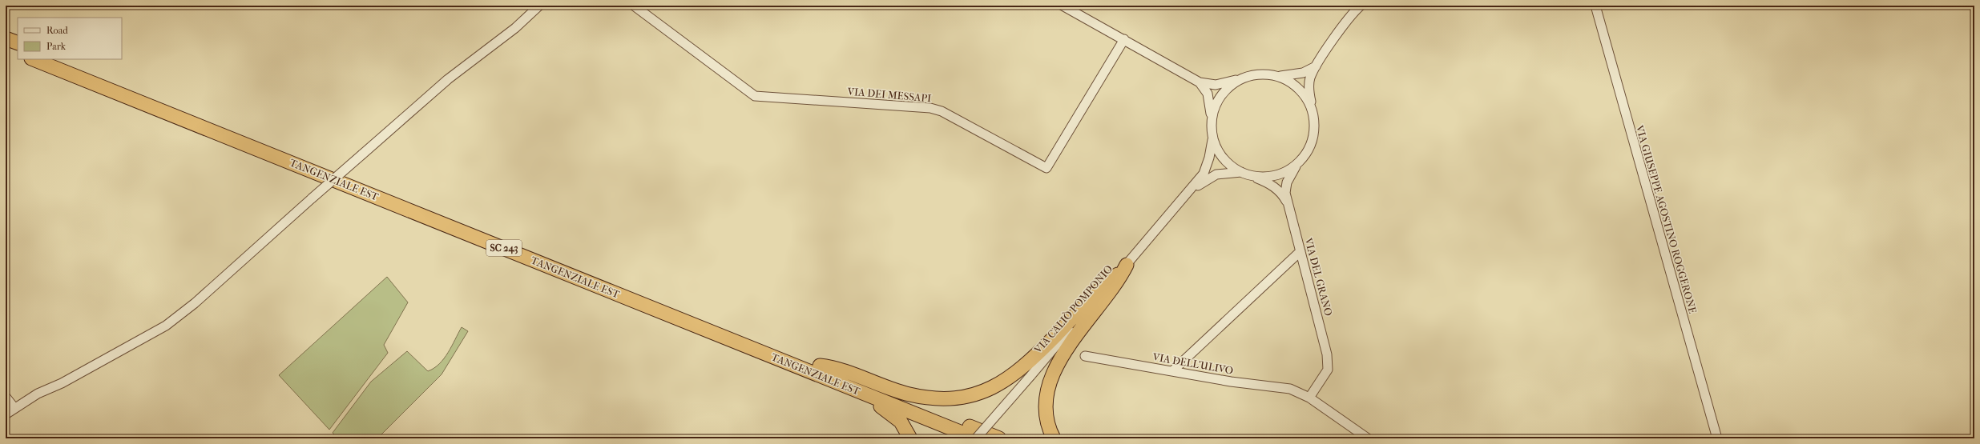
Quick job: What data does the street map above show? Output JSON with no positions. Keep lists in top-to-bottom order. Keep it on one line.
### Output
{"streets":{"highway":["TANGENZIALE EST","SC 243"],"street":["VIA DEI MESSAPI","VIA GIUSEPPE AGOSTINO ROGGERONE","VIA DEL GRANO","VIA CALIÒ POMPONIO","VIA DELL'ULIVO"]},"crossings":[["TANGENZIALE EST","VIA CALIÒ POMPONIO"],["VIA DEL GRANO","VIA DELL'ULIVO"]],"legend":["Road","Park"]}
